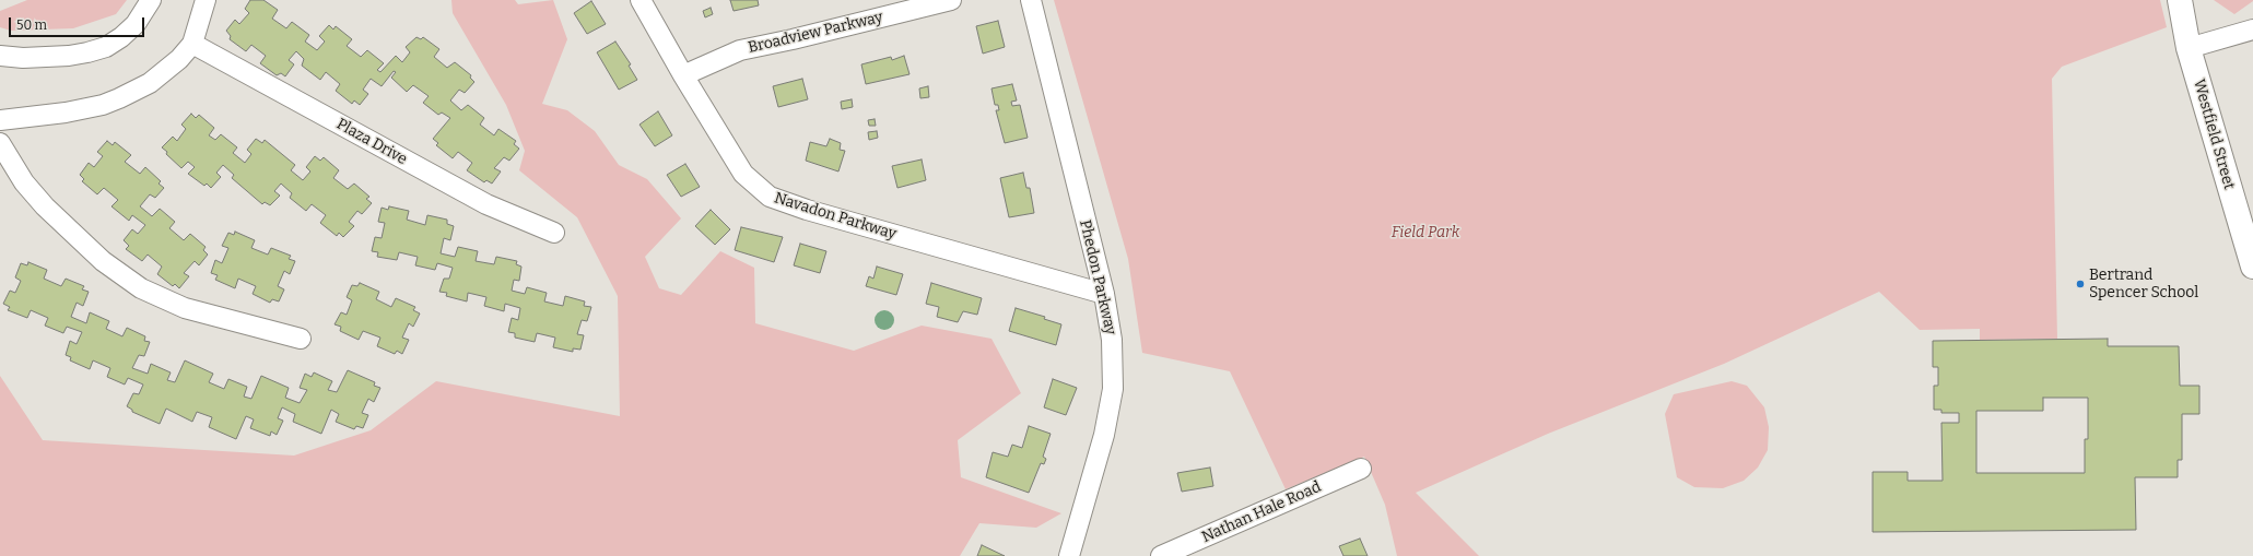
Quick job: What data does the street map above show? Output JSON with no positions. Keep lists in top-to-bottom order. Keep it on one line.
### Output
{"streets":{"main road":["Westfield Street"],"street":["Broadview Parkway","Plaza Drive","Navadon Parkway","Phedon Parkway","Nathan Hale Road"]},"crossings":[["Broadview Parkway","Navadon Parkway"],["Navadon Parkway","Phedon Parkway"]],"parks":["Field Park"],"places":["Bertrand Spencer School"],"scale_bar":"50 m"}
